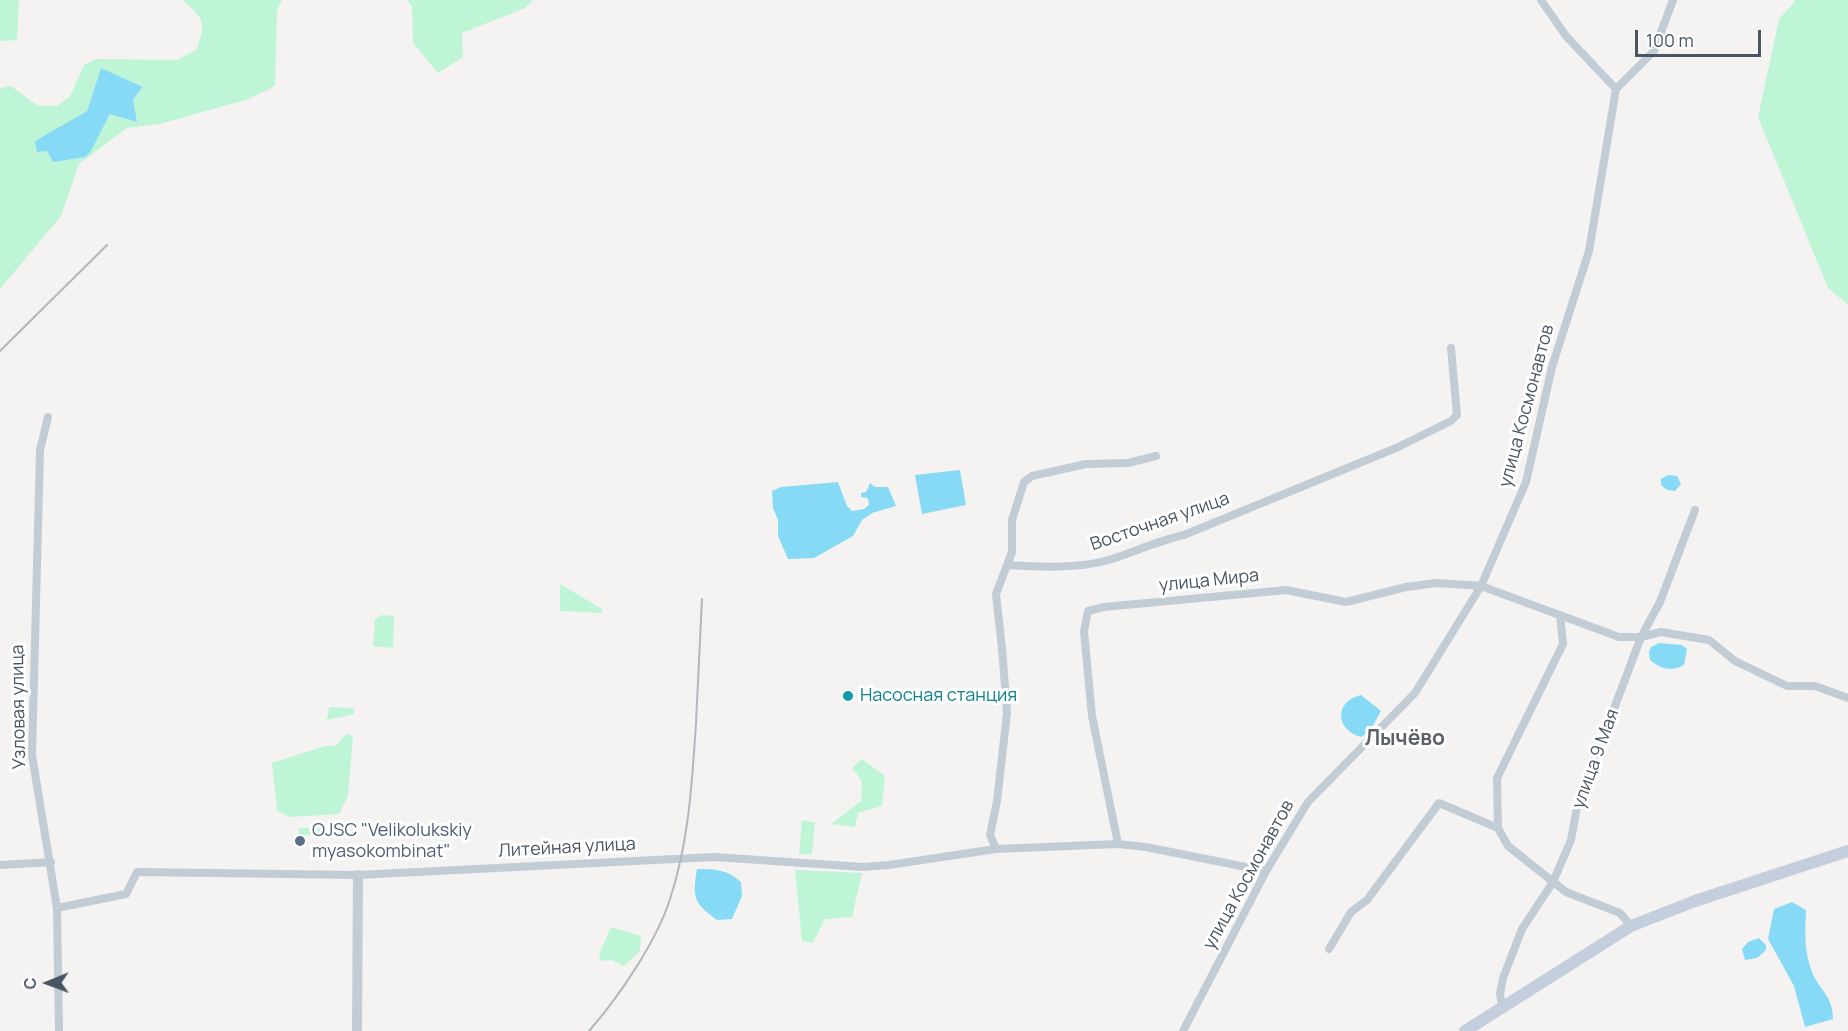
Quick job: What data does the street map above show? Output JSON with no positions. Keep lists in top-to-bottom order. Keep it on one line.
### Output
{"streets":{"street":["улица Космонавтов","Восточная улица","улица Мира","Узловая улица","улица 9 Мая","Литейная улица"]},"crossings":[["улица Космонавтов","улица Мира"],["улица Космонавтов","Литейная улица"],["улица Мира","улица 9 Мая"],["улица Мира","Литейная улица"],["Узловая улица","Литейная улица"]],"districts":["Лычёво"],"places":["Насосная станция","OJSC \"Velikolukskiy myasokombinat\""],"scale_bar":"100 m","north":"left"}
